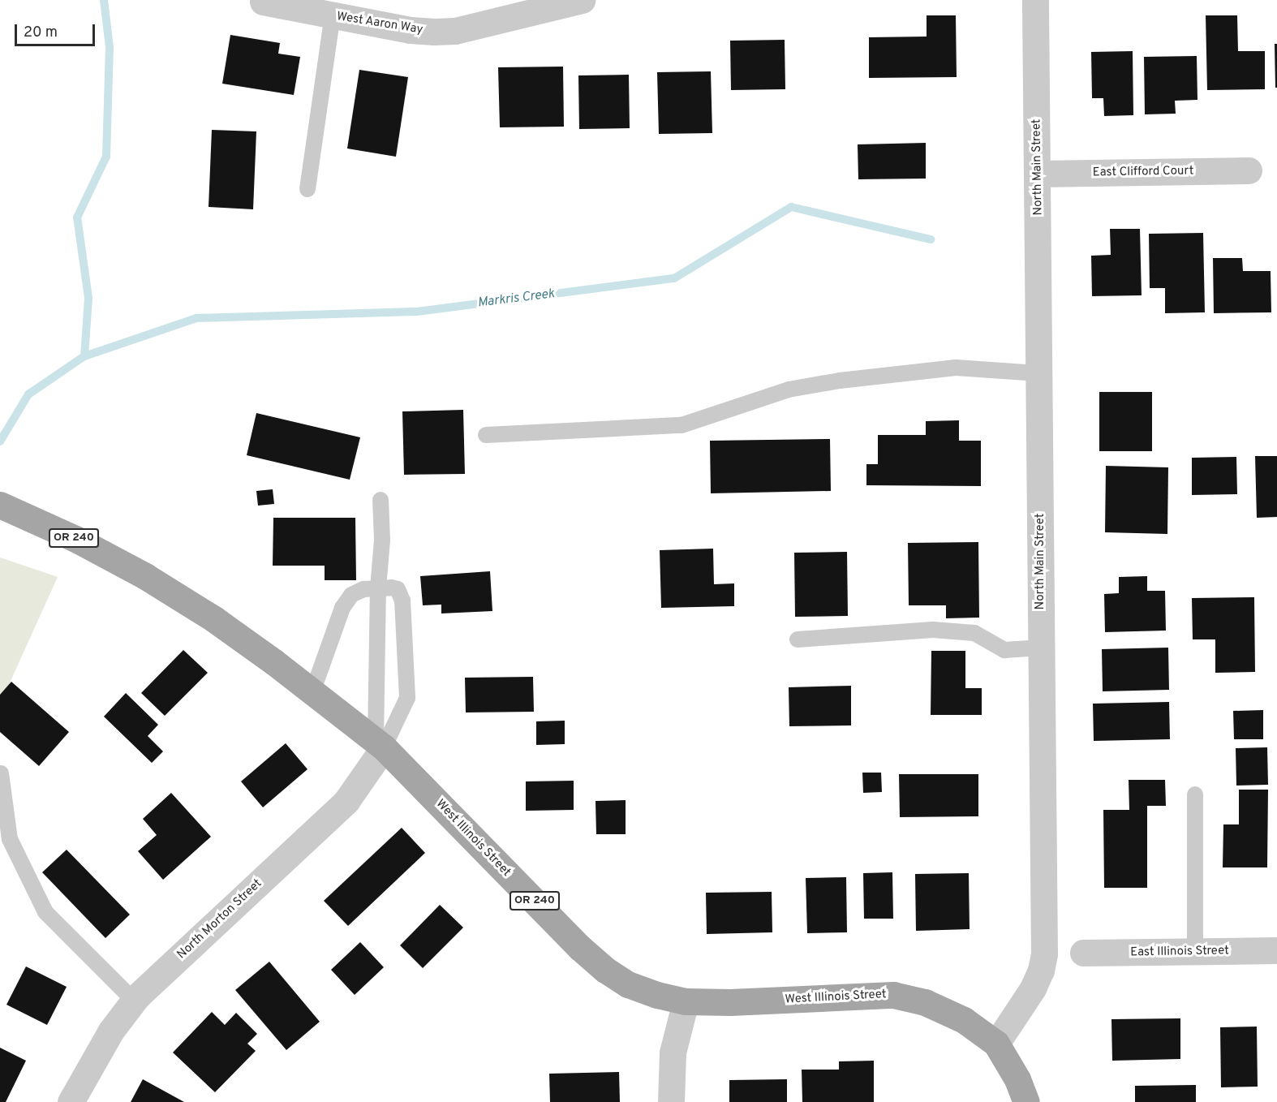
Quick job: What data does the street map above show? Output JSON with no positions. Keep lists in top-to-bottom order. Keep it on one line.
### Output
{"streets":{"main road":["OR 240","West Illinois Street"],"street":["West Aaron Way","North Main Street","East Clifford Court","North Morton Street","East Illinois Street"]},"crossings":[["North Main Street","East Clifford Court"],["North Main Street","OR 240"],["North Main Street","West Illinois Street"],["OR 240","West Illinois Street"],["West Illinois Street","North Morton Street"]],"water":["Markris Creek"],"scale_bar":"20 m"}
